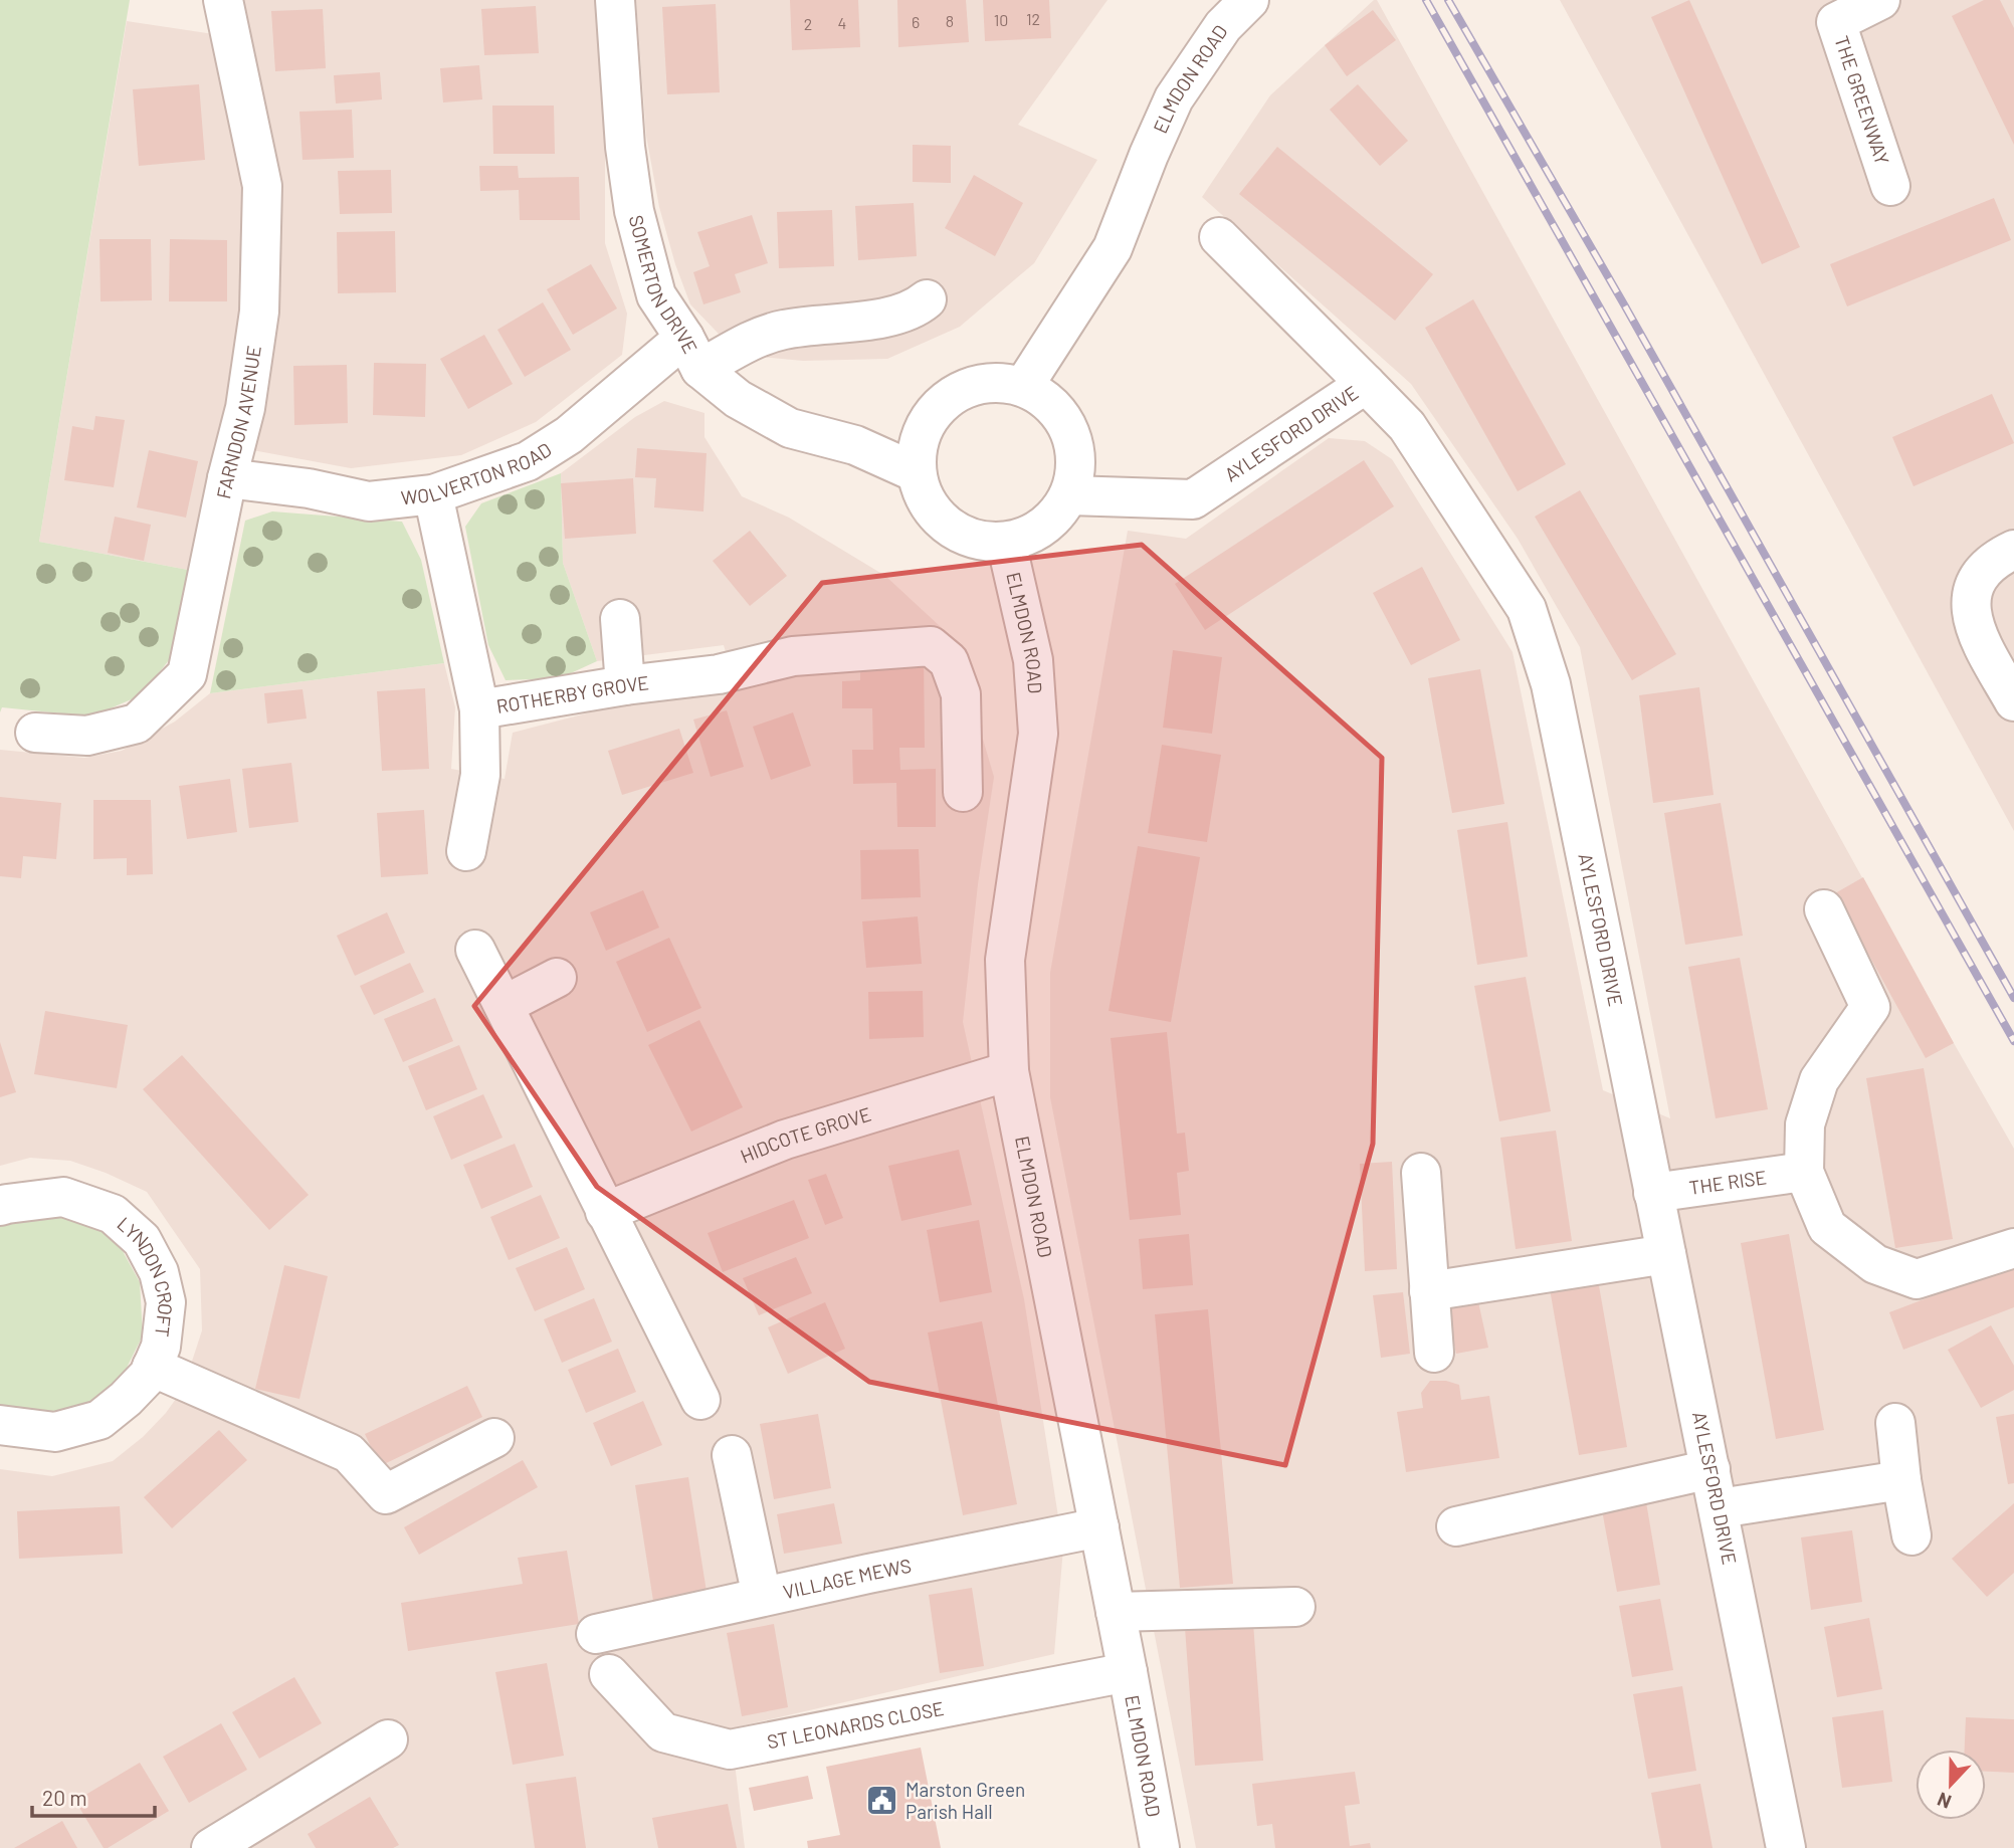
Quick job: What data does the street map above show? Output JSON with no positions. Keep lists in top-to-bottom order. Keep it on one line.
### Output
{"streets":{"street":["ELMDON ROAD","THE GREENWAY","SOMERTON DRIVE","FARNDON AVENUE","AYLESFORD DRIVE","WOLVERTON ROAD","ROTHERBY GROVE","HIDCOTE GROVE","THE RISE","LYNDON CROFT","VILLAGE MEWS","ST LEONARDS CLOSE"]},"crossings":[["ELMDON ROAD","SOMERTON DRIVE"],["ELMDON ROAD","AYLESFORD DRIVE"],["ELMDON ROAD","HIDCOTE GROVE"],["ELMDON ROAD","VILLAGE MEWS"],["ELMDON ROAD","ST LEONARDS CLOSE"],["SOMERTON DRIVE","AYLESFORD DRIVE"],["SOMERTON DRIVE","WOLVERTON ROAD"],["FARNDON AVENUE","WOLVERTON ROAD"],["AYLESFORD DRIVE","THE RISE"],["WOLVERTON ROAD","ROTHERBY GROVE"]],"places":{"public building":["Marston Green Parish Hall"]},"house_numbers":["12","10","8","6","4","2"],"scale_bar":"20 m","north":"bottom"}
